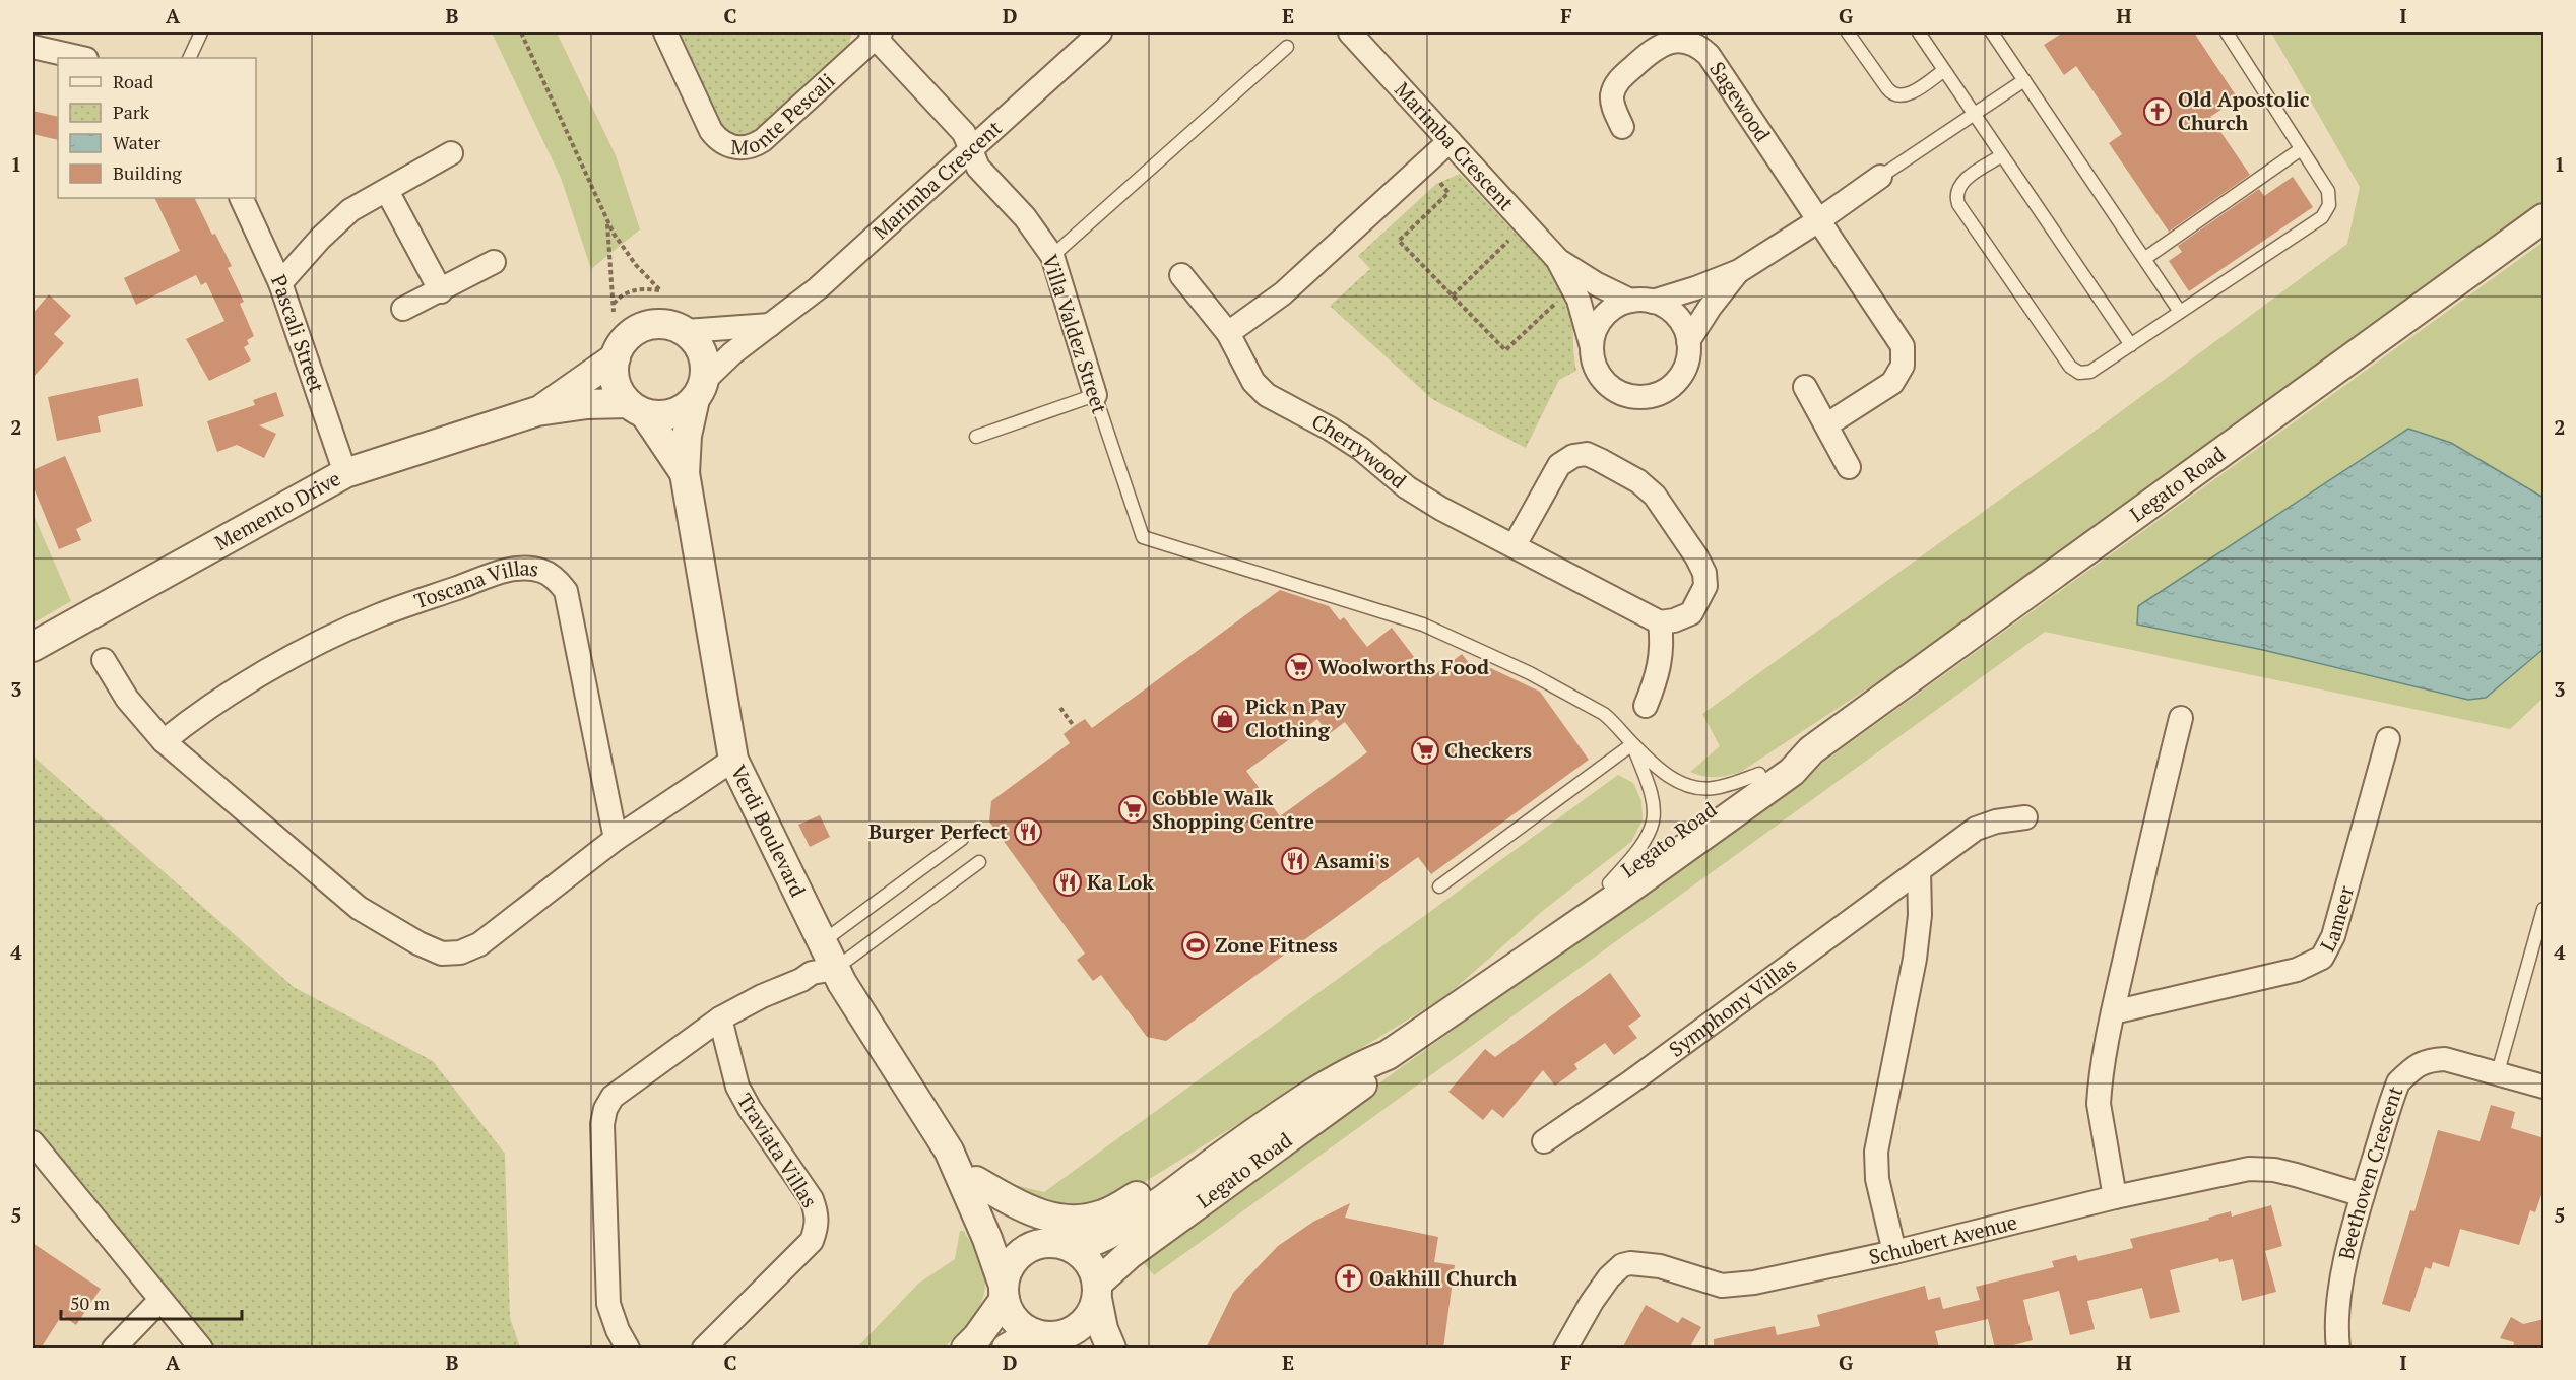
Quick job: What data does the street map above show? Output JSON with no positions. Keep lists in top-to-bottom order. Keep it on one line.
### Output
{"streets":{"street":["Sagewood","Monte Pescali","Marimba Crescent","Pascali Street","Villa Valdez Street","Cherrywood","Legato Road","Memento Drive","Toscana Villas","Verdi Boulevard","Lameer","Symphony Villas","Traviata Villas","Beethoven Crescent","Schubert Avenue"]},"crossings":[["Monte Pescali","Marimba Crescent"],["Monte Pescali","Villa Valdez Street"],["Marimba Crescent","Villa Valdez Street"],["Marimba Crescent","Memento Drive"],["Marimba Crescent","Verdi Boulevard"],["Pascali Street","Memento Drive"],["Legato Road","Verdi Boulevard"],["Memento Drive","Verdi Boulevard"],["Beethoven Crescent","Schubert Avenue"]],"places":{"church":["Old Apostolic Church","Oakhill Church"],"supermarket":["Woolworths Food","Checkers","Cobble Walk Shopping Centre"],"shop":["Pick n Pay Clothing"],"restaurant":["Burger Perfect","Asami's","Ka Lok"],"sports":["Zone Fitness"]},"legend":["Road","Park","Water","Building"],"scale_bar":"50 m","grid":{"columns":["A","B","C","D","E","F","G","H","I"],"rows":["1","2","3","4","5"]}}
